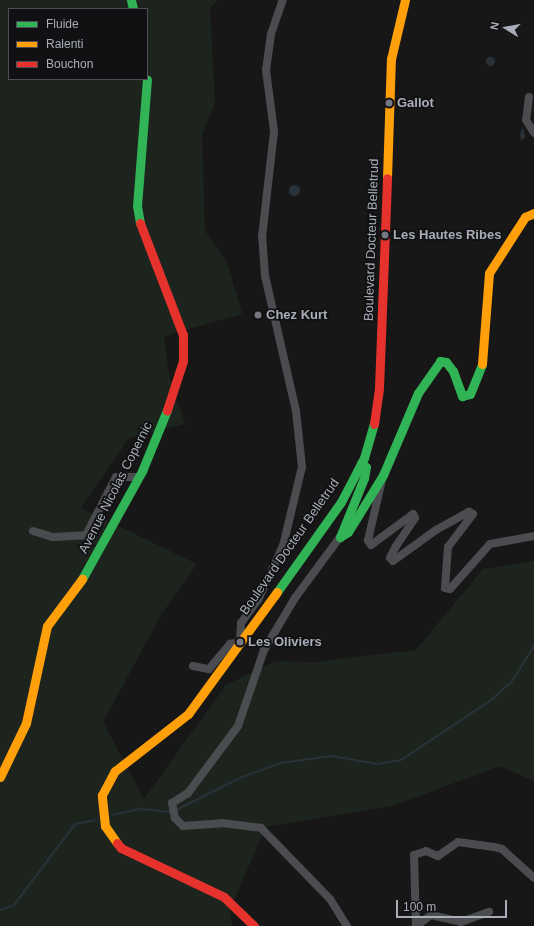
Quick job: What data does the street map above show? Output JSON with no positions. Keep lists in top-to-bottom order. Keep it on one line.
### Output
{"streets":{"street":["Boulevard Docteur Belletrud","Avenue Nicolas Copernic"]},"places":["Gallot","Les Hautes Ribes","Chez Kurt","Les Oliviers"],"legend":["Fluide","Ralenti","Bouchon"],"scale_bar":"100 m","north":"left"}
